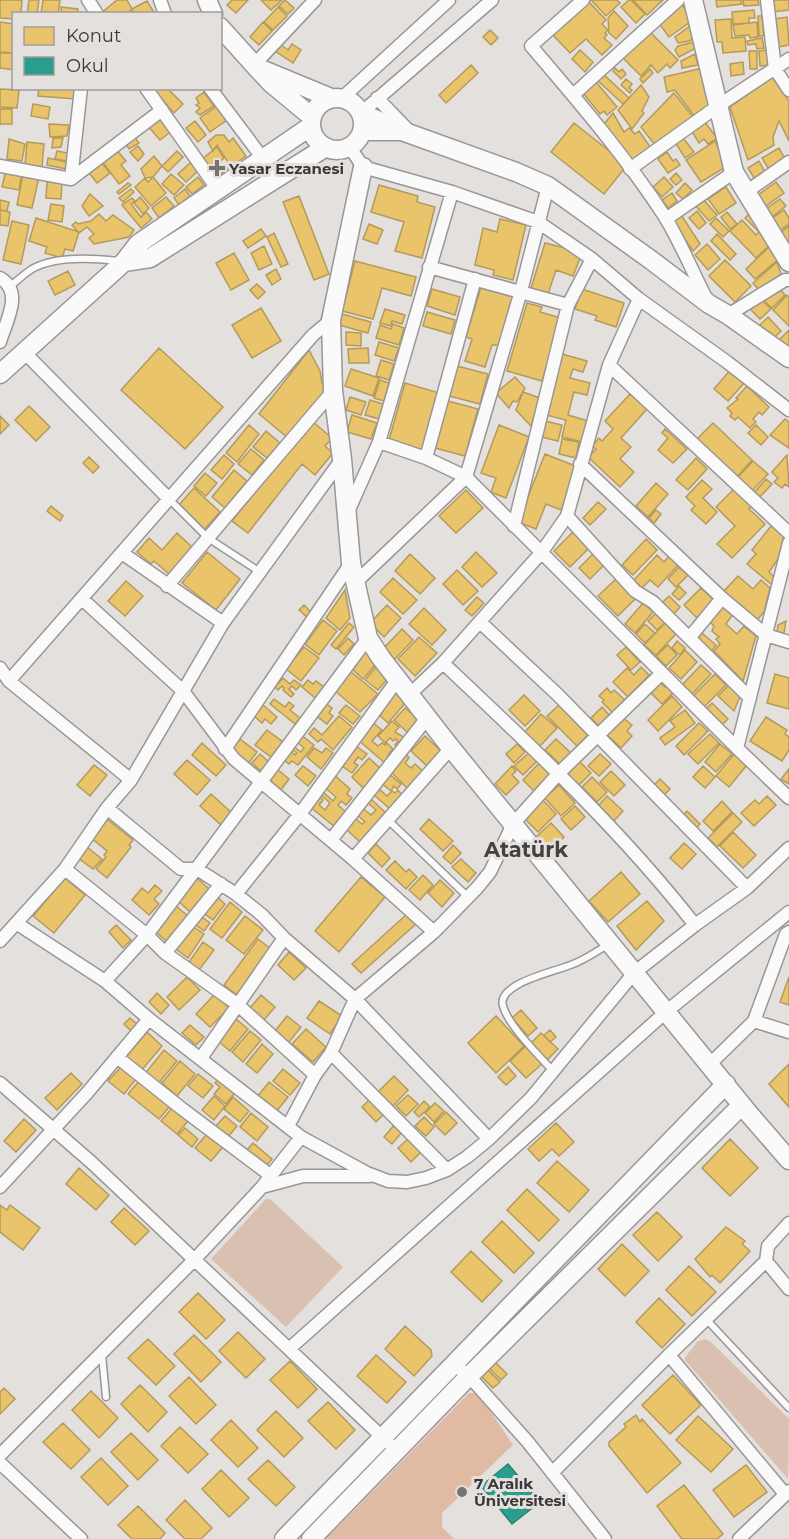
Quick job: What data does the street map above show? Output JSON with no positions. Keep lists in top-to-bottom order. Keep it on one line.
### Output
{"districts":["Atatürk"],"places":{"health":["Yasar Eczanesi"],"other":["7 Aralık Üniversitesi"]},"legend":["Konut","Okul"]}
